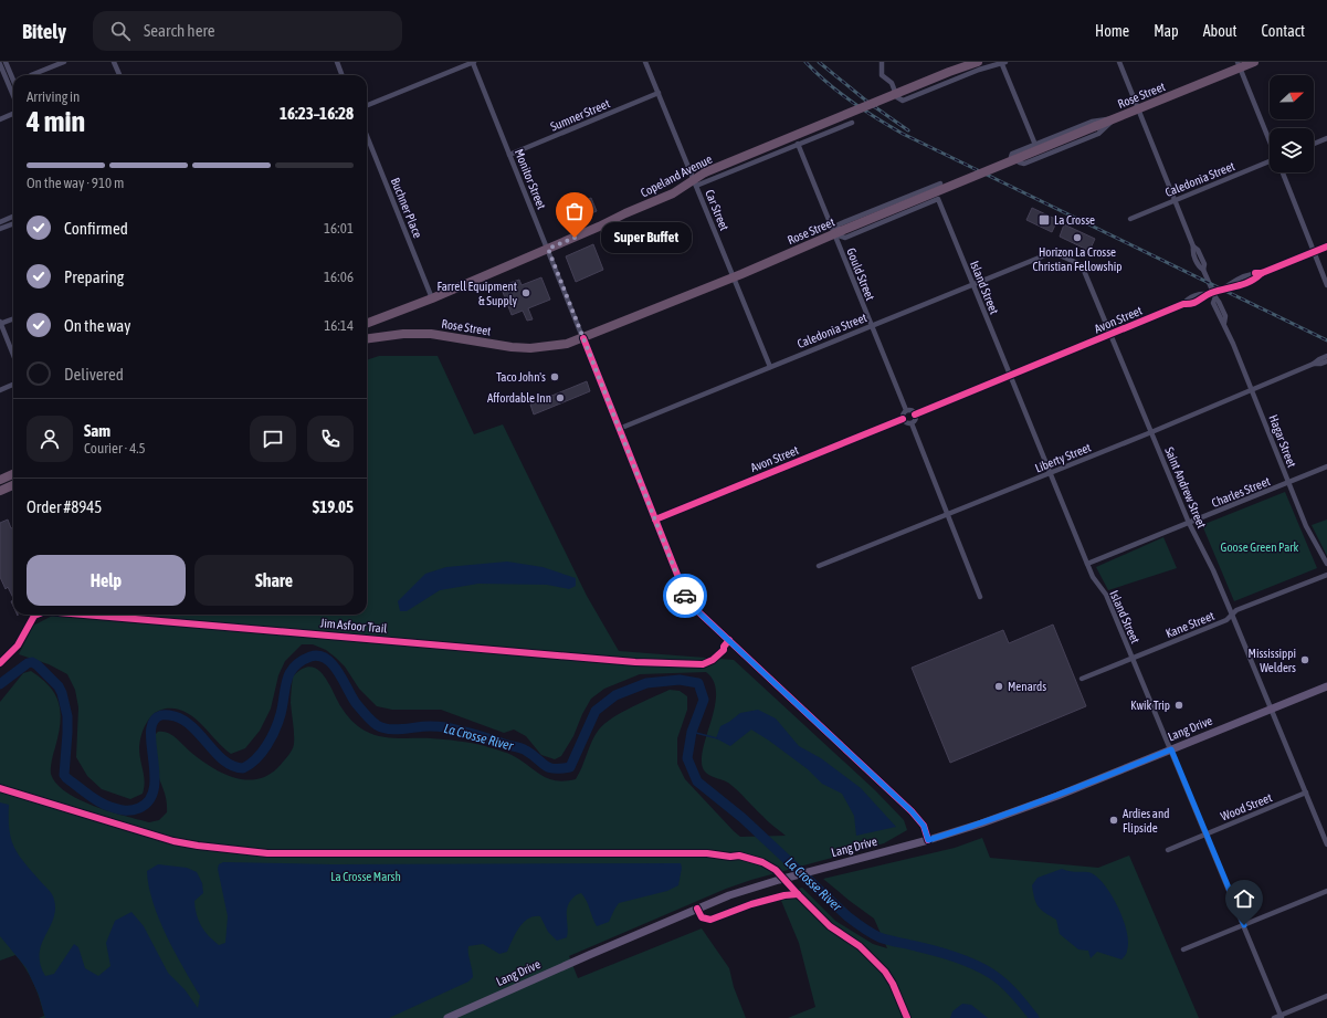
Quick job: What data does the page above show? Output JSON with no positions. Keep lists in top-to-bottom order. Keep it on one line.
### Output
{"streets":{"highway":["Rose Street","Copeland Avenue"],"main road":["Lang Drive"],"street":["Sumner Street","Monitor Street","Caledonia Street","Buchner Place","Car Street","Gould Street","Island Street","Avon Street","Hagar Street","Liberty Street","Saint Andrew Street","Charles Street","Kane Street","Wood Street"],"cycle path":["Jim Asfoor Trail"]},"crossings":[["Rose Street","Monitor Street"],["Rose Street","Car Street"],["Rose Street","Gould Street"],["Rose Street","Island Street"],["Rose Street","Hagar Street"],["Sumner Street","Monitor Street"],["Sumner Street","Car Street"],["Copeland Avenue","Monitor Street"],["Copeland Avenue","Buchner Place"],["Copeland Avenue","Car Street"],["Monitor Street","Caledonia Street"],["Monitor Street","Avon Street"],["Monitor Street","Lang Drive"],["Caledonia Street","Car Street"],["Caledonia Street","Gould Street"],["Caledonia Street","Island Street"],["Caledonia Street","Hagar Street"],["Caledonia Street","Saint Andrew Street"],["Gould Street","Island Street"],["Gould Street","Avon Street"],["Island Street","Avon Street"],["Island Street","Liberty Street"],["Island Street","Charles Street"],["Island Street","Kane Street"],["Island Street","Lang Drive"],["Island Street","Wood Street"],["Avon Street","Hagar Street"],["Avon Street","Saint Andrew Street"],["Hagar Street","Liberty Street"],["Hagar Street","Charles Street"],["Liberty Street","Saint Andrew Street"],["Saint Andrew Street","Charles Street"],["Saint Andrew Street","Kane Street"],["Saint Andrew Street","Lang Drive"],["Saint Andrew Street","Wood Street"]],"water":["La Crosse River"],"parks":["Goose Green Park","La Crosse Marsh"],"places":{"transit":["La Crosse"],"other":["Super Buffet","Horizon La Crosse Christian Fellowship","Farrell Equipment & Supply","Taco John's","Affordable Inn","Mississippi Welders","Menards","Kwik Trip","Ardies and Flipside"]},"north":"right","page":{"header":"Bitely","search":"Search here","nav":["Home","Map","About","Contact"],"heading":["4 min","Arriving in","16:23–16:28"],"panel":["Sam","Courier · 4.5","Order #8945","$19.05"],"bar":"On the way · 910 m","list":[["Confirmed","16:01"],["Preparing","16:06"],["On the way","16:14"],"Delivered"],"bubble":"Super Buffet","buttons":["Help","Share"]}}
